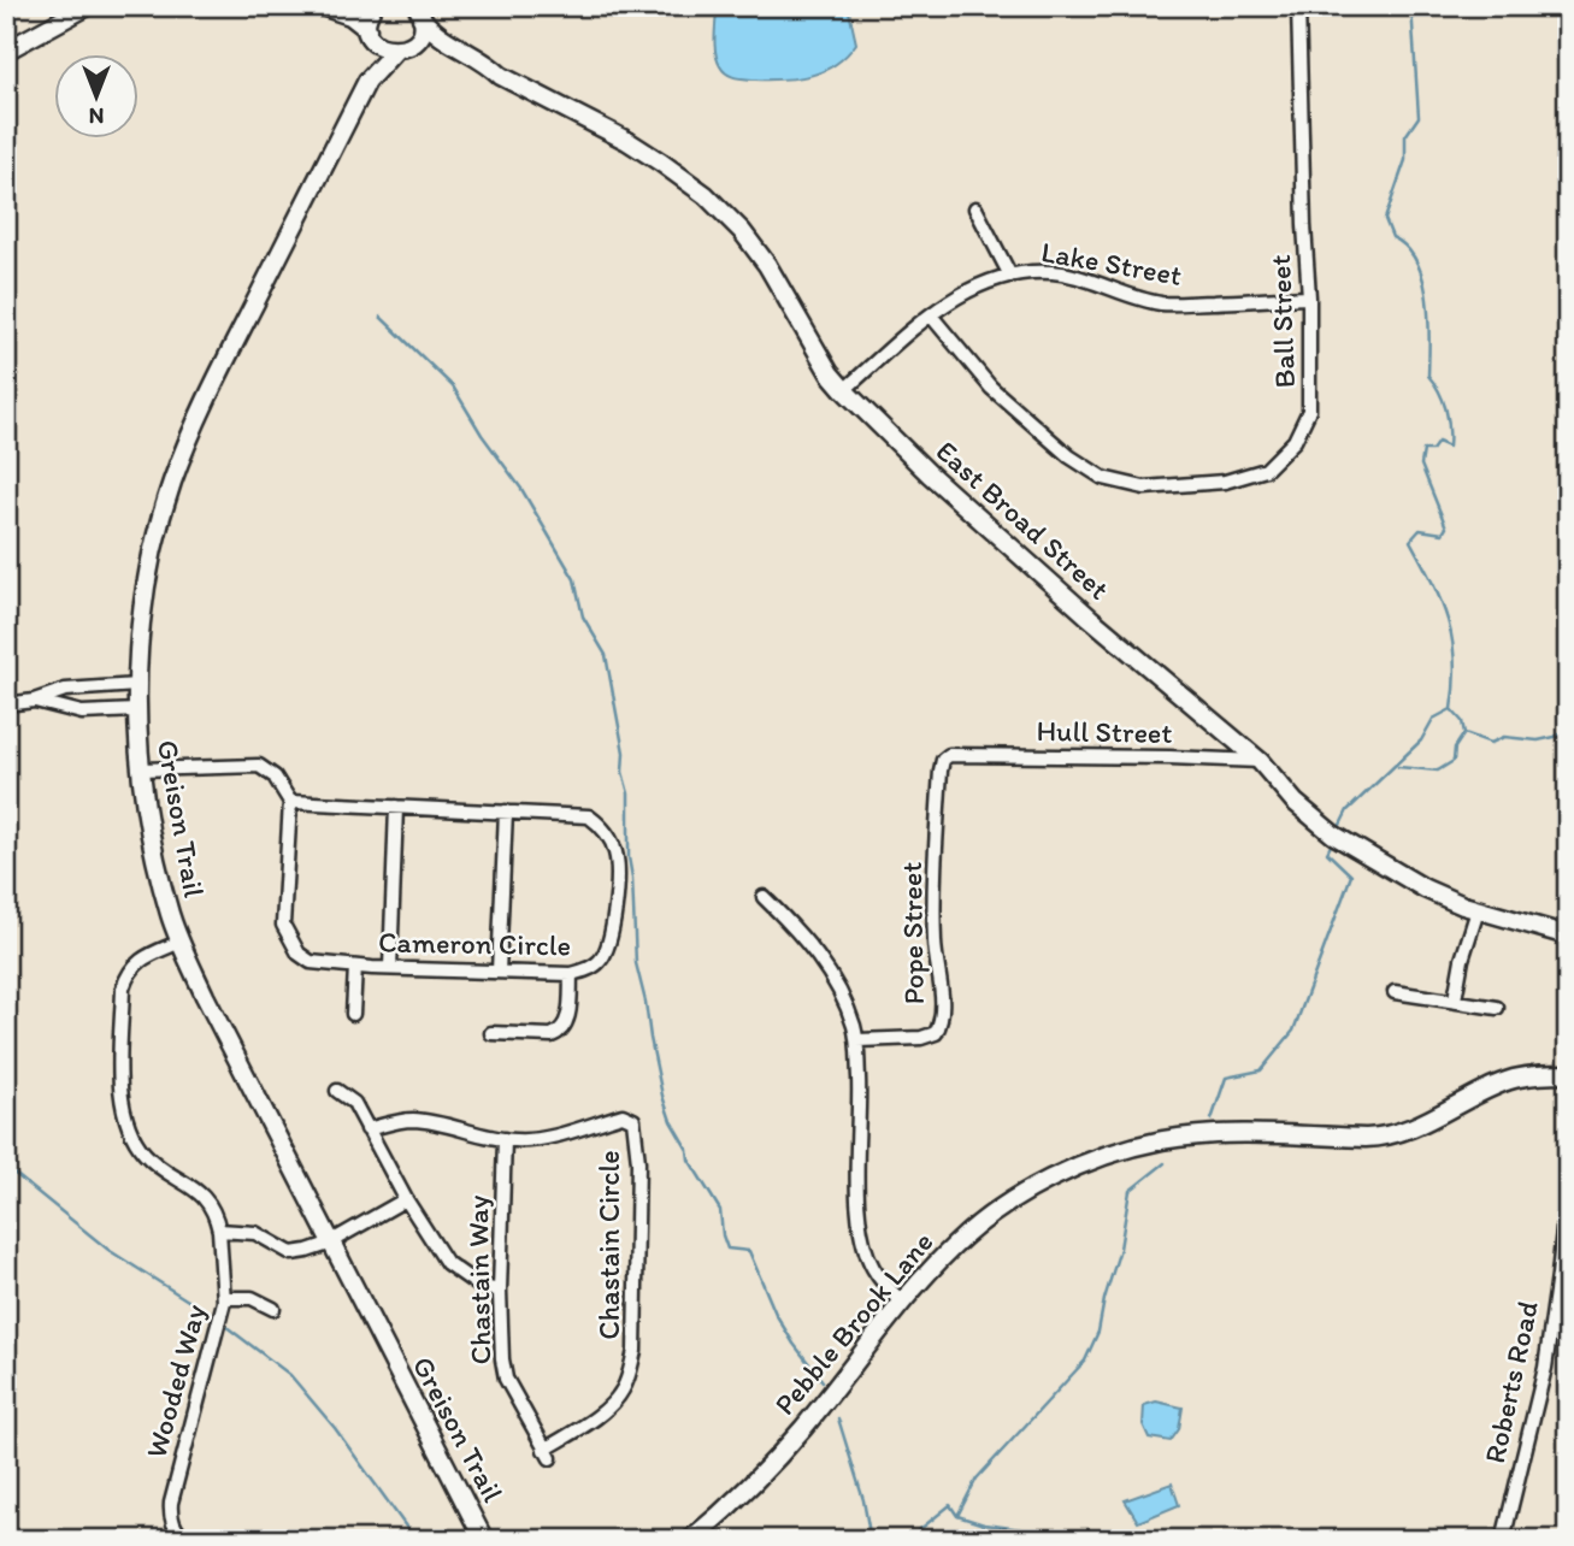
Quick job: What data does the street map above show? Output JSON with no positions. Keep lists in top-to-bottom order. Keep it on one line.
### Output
{"streets":{"street":["Lake Street","Ball Street","East Broad Street","Hull Street","Greison Trail","Pope Street","Cameron Circle","Chastain Circle","Chastain Way","Pebble Brook Lane","Wooded Way","Roberts Road"]},"crossings":[["Lake Street","Ball Street"],["Lake Street","East Broad Street"],["East Broad Street","Hull Street"],["East Broad Street","Greison Trail"],["Hull Street","Pope Street"],["Greison Trail","Wooded Way"],["Chastain Circle","Chastain Way"]],"north":"bottom"}
